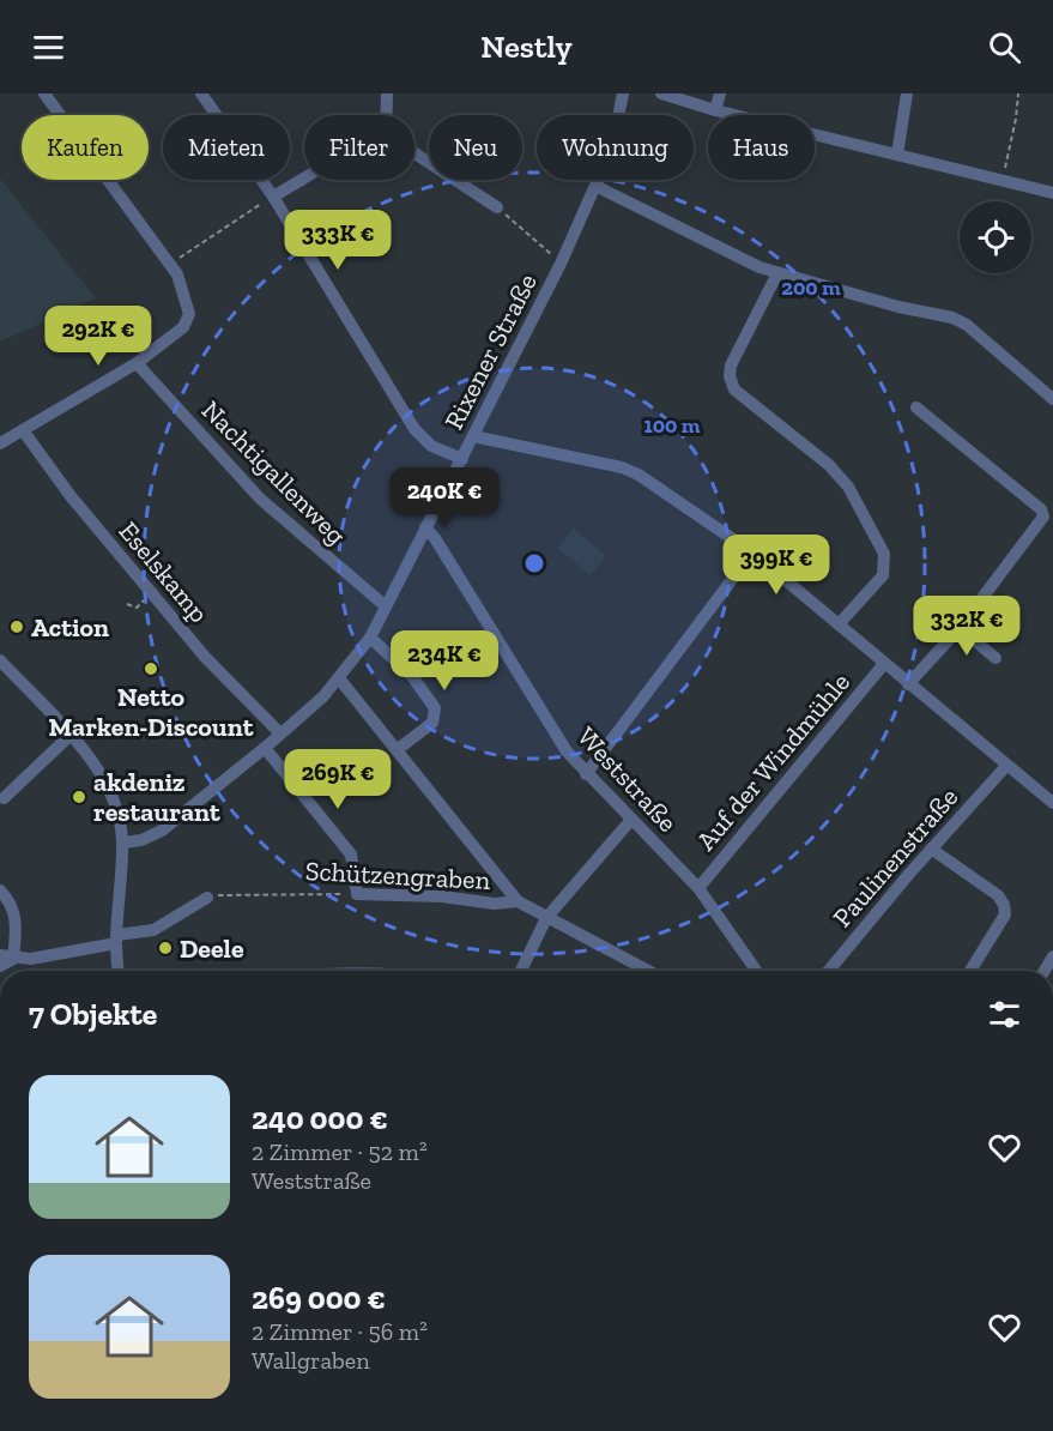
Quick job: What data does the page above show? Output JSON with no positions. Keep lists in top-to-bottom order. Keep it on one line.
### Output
{"streets":{"street":["Rixener Straße","Nachtigallenweg","Eselskamp","Auf der Windmühle","Weststraße","Paulinenstraße","Schützengraben"]},"crossings":[["Rixener Straße","Nachtigallenweg"],["Rixener Straße","Eselskamp"],["Rixener Straße","Weststraße"],["Auf der Windmühle","Weststraße"]],"places":["Action","Netto Marken-Discount","akdeniz restaurant","Deele"],"page":{"header":"Nestly","chip":["Kaufen","Mieten","Filter","Neu","Wohnung","Haus"],"price":["333K €","292K €","240K €","399K €","332K €","234K €","269K €"],"heading":"7 Objekte","list":[{"name":"240 000 €","note":"2 Zimmer · 52 m² · Weststraße"},{"name":"269 000 €","note":"2 Zimmer · 56 m² · Wallgraben"}]},"rings":["200 m","100 m"]}
